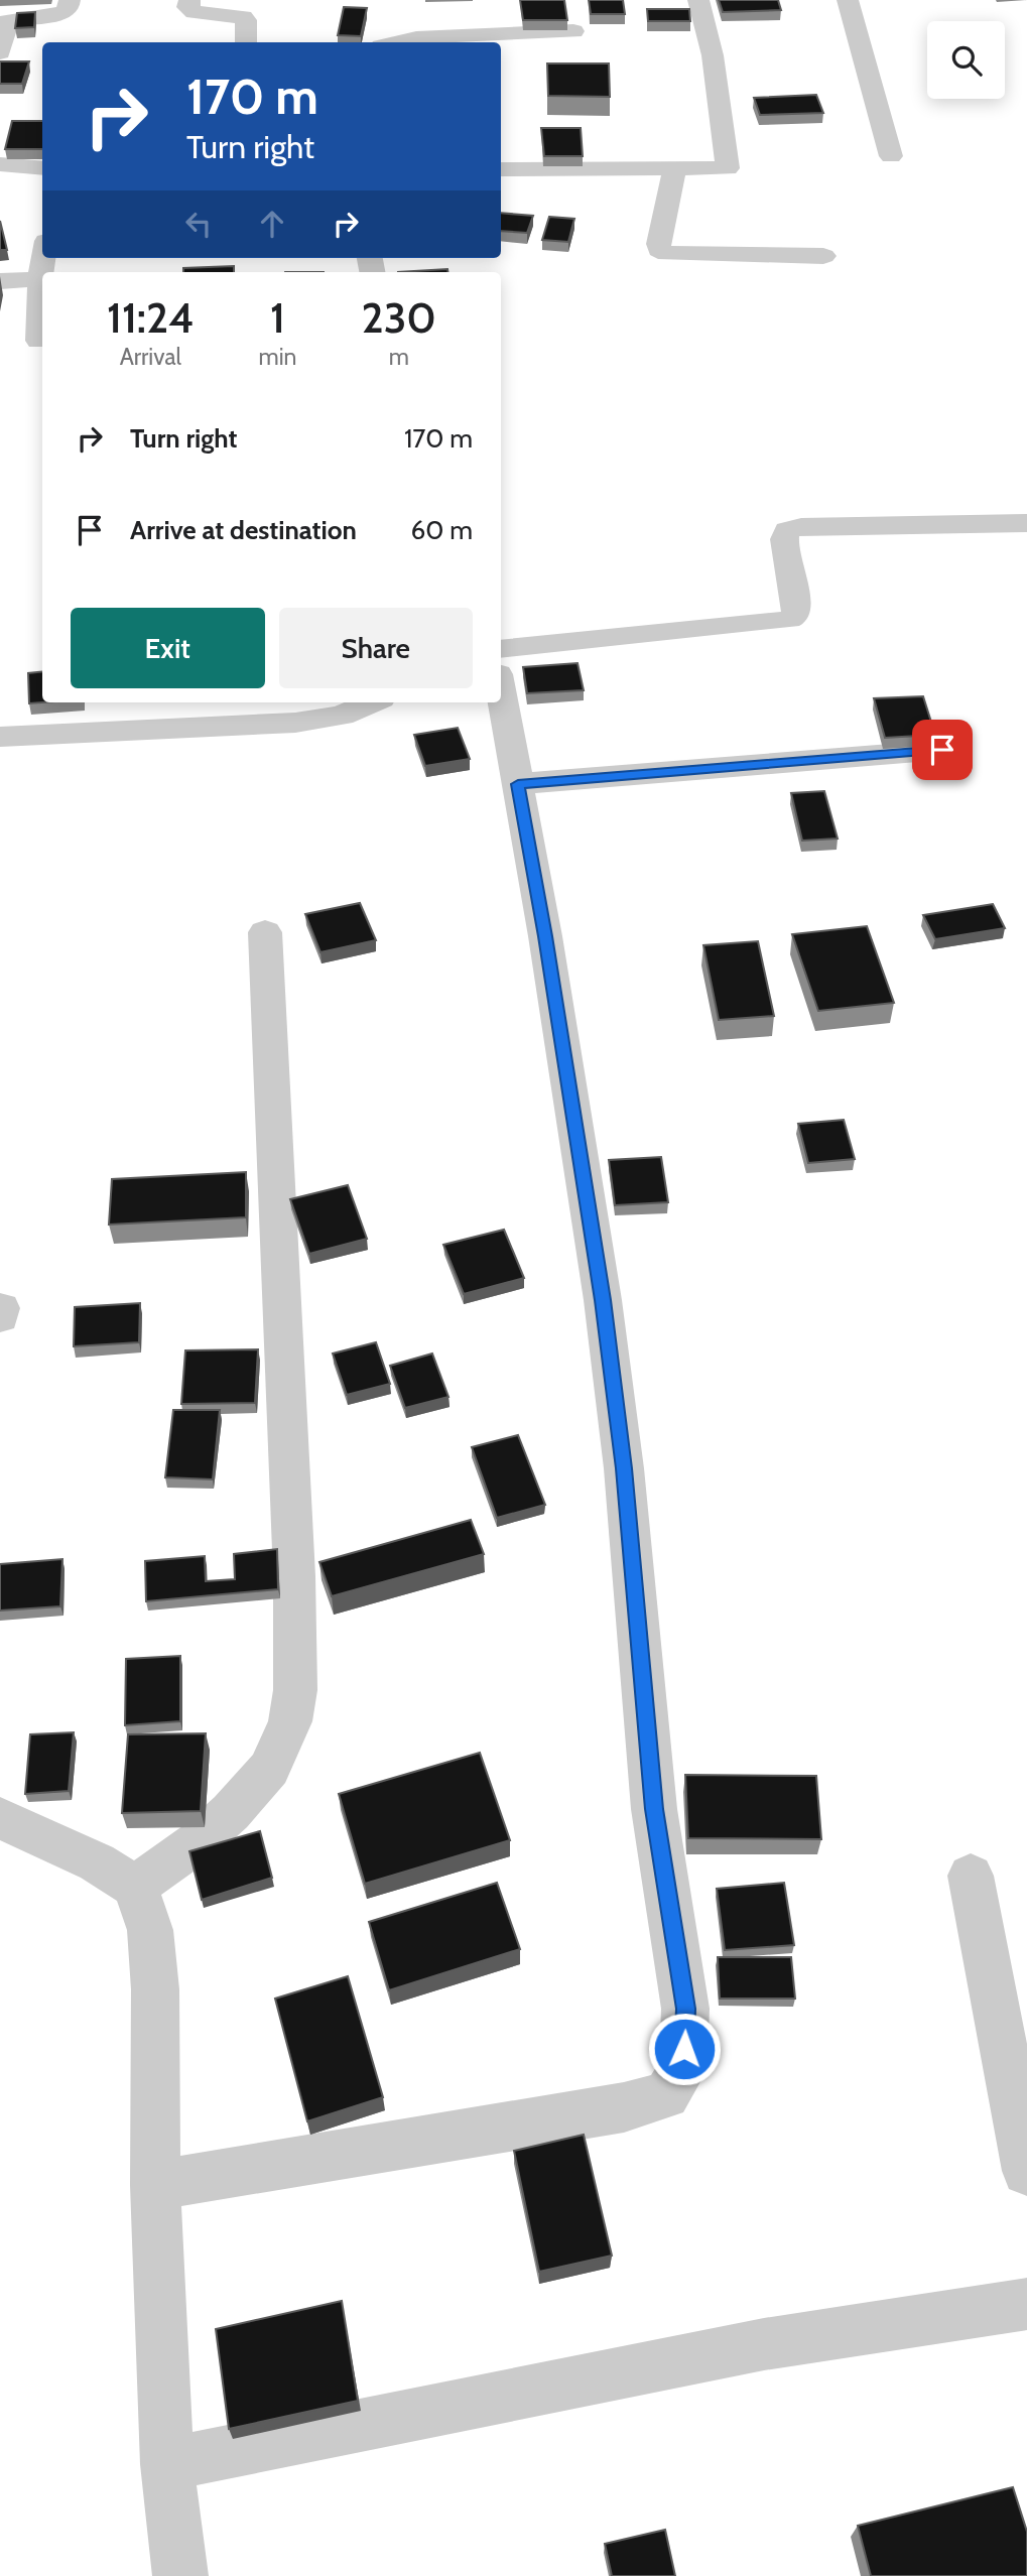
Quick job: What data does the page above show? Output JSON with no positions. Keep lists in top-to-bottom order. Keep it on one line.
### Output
{"page":{"turn":["170 m","Turn right"],"eta":["11:24","Arrival","1","min","230","m"],"list":[{"name":"Turn right","value":"170 m"},{"name":"Arrive at destination","value":"60 m"}],"buttons":["Exit","Share"]}}
